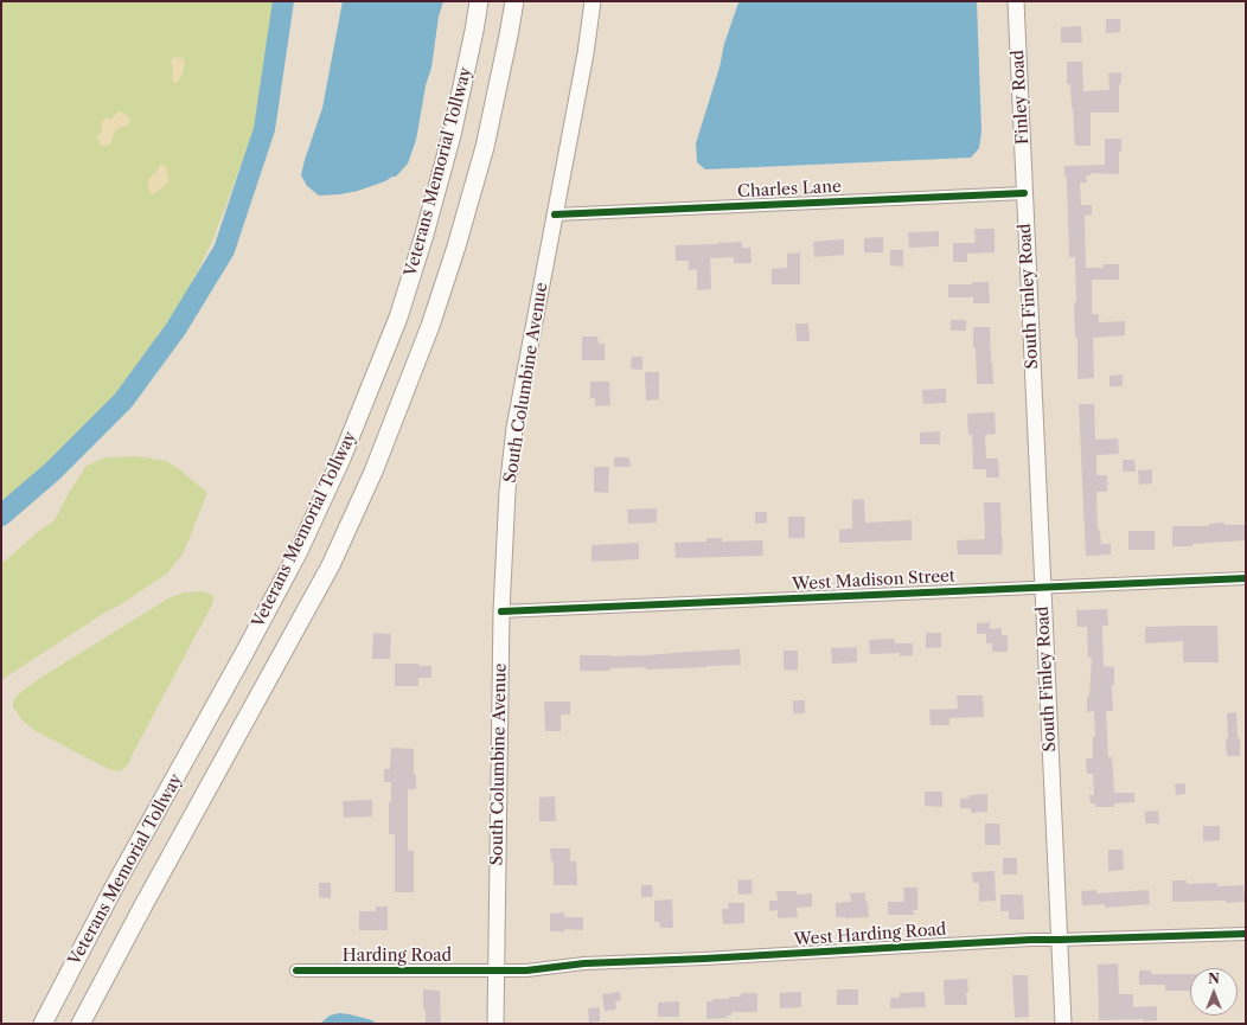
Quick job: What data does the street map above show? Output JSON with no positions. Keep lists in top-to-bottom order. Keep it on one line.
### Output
{"streets":{"highway":["Veterans Memorial Tollway"],"main road":["Finley Road","South Finley Road","South Columbine Avenue"],"street":["Charles Lane","West Madison Street","West Harding Road","Harding Road"]},"crossings":[["Finley Road","Charles Lane"],["Finley Road","South Finley Road"],["Charles Lane","South Finley Road"],["Charles Lane","South Columbine Avenue"],["South Finley Road","West Madison Street"],["South Finley Road","West Harding Road"],["South Columbine Avenue","West Madison Street"],["South Columbine Avenue","West Harding Road"],["South Columbine Avenue","Harding Road"],["West Harding Road","Harding Road"]],"north":"top"}
